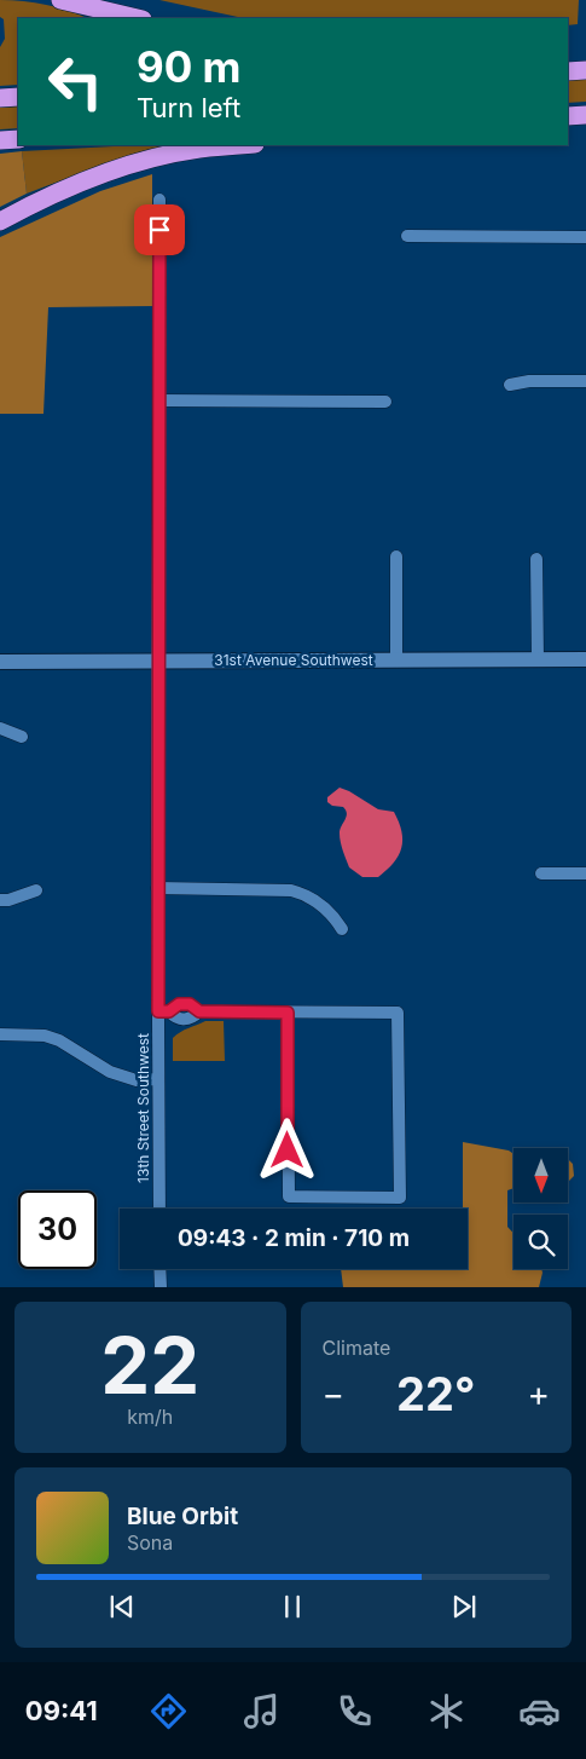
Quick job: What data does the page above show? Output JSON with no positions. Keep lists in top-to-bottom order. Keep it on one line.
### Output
{"streets":{"street":["31st Avenue Southwest","13th Street Southwest"]},"crossings":[["31st Avenue Southwest","13th Street Southwest"]],"north":"bottom","page":{"turn":["90 m","Turn left"],"limit":"30","trip":"09:43 · 2 min · 710 m","tile":[["22","km/h"],"Climate"],"heat":["−","22°","+"],"song":["Blue Orbit","Sona"],"tabs":"09:41"}}
